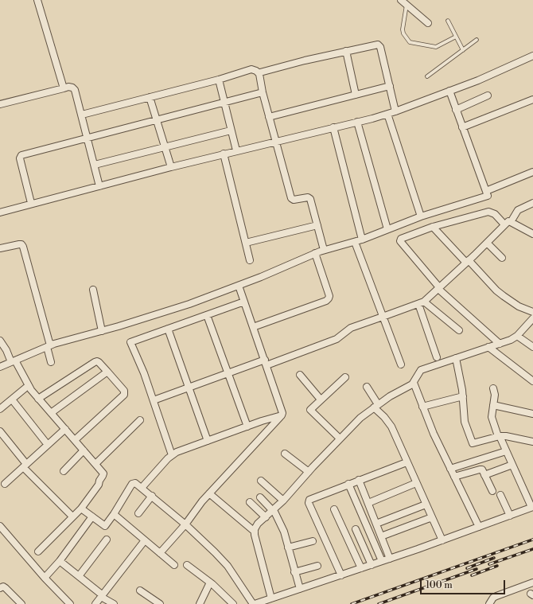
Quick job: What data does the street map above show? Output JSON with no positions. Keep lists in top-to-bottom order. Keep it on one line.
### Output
{"scale_bar":"100 m"}
